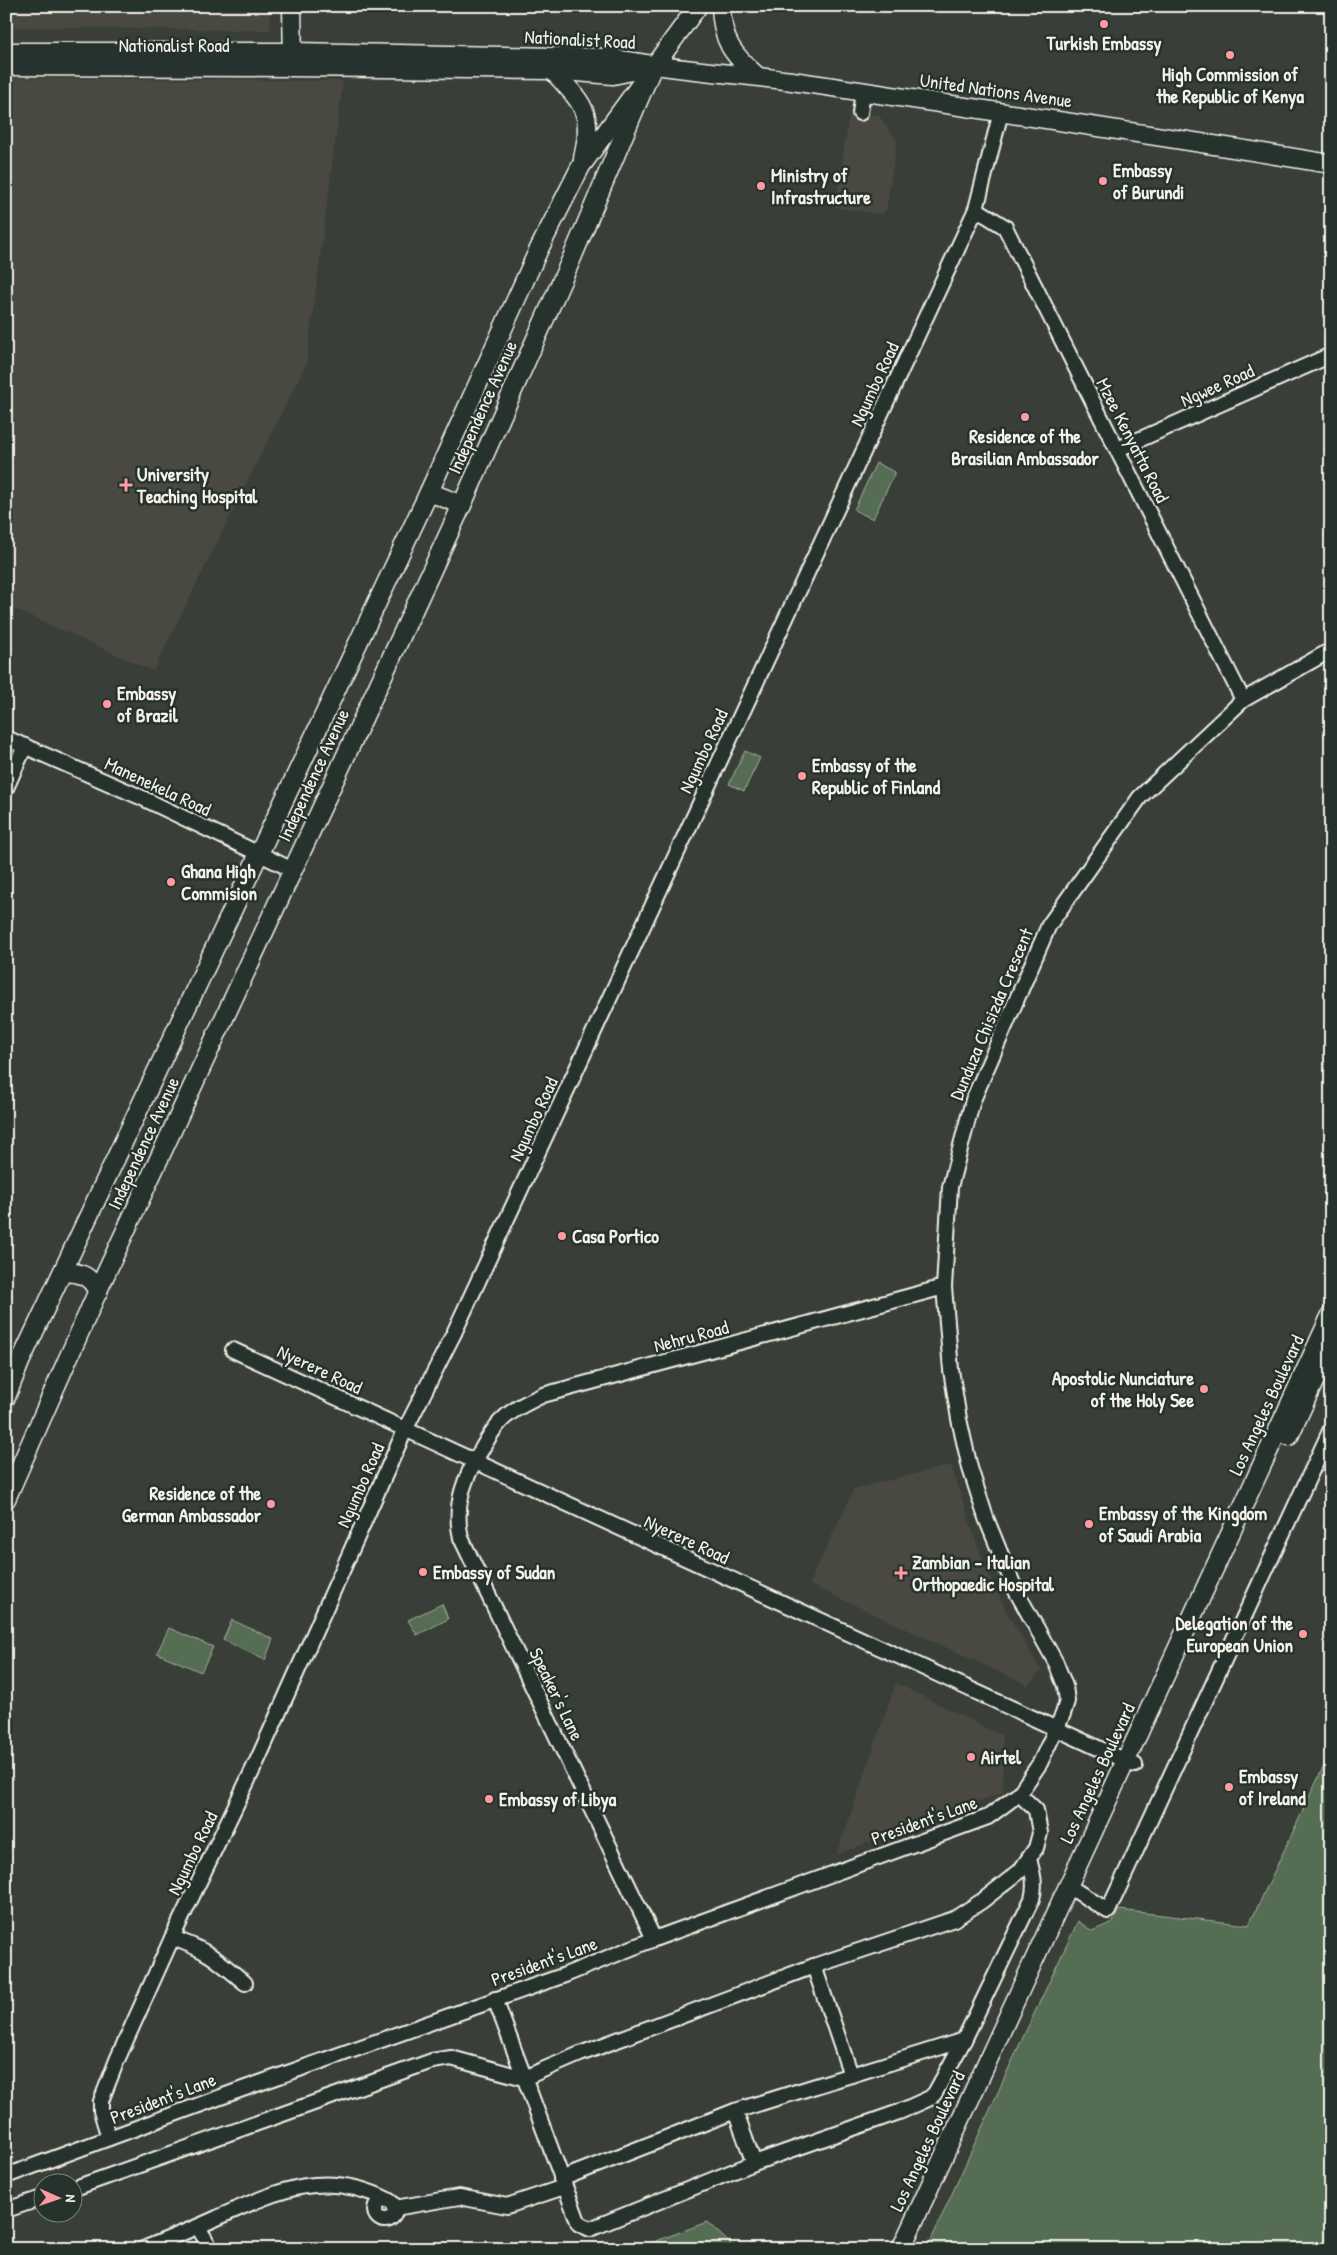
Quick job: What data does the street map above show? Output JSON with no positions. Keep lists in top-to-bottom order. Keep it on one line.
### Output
{"streets":{"main road":["Nationalist Road","United Nations Avenue","Independence Avenue","Los Angeles Boulevard"],"street":["Ngumbo Road","Ngwee Road","Mzee Kenyatta Road","Manenekela Road","Dunduza Chisizda Crescent","Nehru Road","Nyerere Road","Speaker's Lane","President's Lane"]},"crossings":[["Nationalist Road","United Nations Avenue"],["Nationalist Road","Independence Avenue"],["United Nations Avenue","Ngumbo Road"],["United Nations Avenue","Independence Avenue"],["Ngumbo Road","Mzee Kenyatta Road"],["Ngumbo Road","Nyerere Road"],["Ngumbo Road","President's Lane"],["Ngwee Road","Mzee Kenyatta Road"],["Independence Avenue","Manenekela Road"],["Mzee Kenyatta Road","Dunduza Chisizda Crescent"],["Dunduza Chisizda Crescent","Nehru Road"],["Dunduza Chisizda Crescent","Nyerere Road"],["Dunduza Chisizda Crescent","President's Lane"],["Nehru Road","Nyerere Road"],["Nehru Road","Speaker's Lane"],["Nyerere Road","Los Angeles Boulevard"],["Nyerere Road","Speaker's Lane"],["Nyerere Road","President's Lane"],["Speaker's Lane","President's Lane"]],"places":{"other":["Turkish Embassy","High Commission of the Republic of Kenya","Embassy of Burundi","Ministry of Infrastructure","Residence of the Brasilian Ambassador","Embassy of Brazil","Embassy of the Republic of Finland","Ghana High Commision","Casa Portico","Apostolic Nunciature of the Holy See","Residence of the German Ambassador","Embassy of the Kingdom of Saudi Arabia","Embassy of Sudan","Delegation of the European Union","Airtel","Embassy of Ireland","Embassy of Libya"],"health":["University Teaching Hospital","Zambian - Italian Orthopaedic Hospital"]},"north":"right"}
